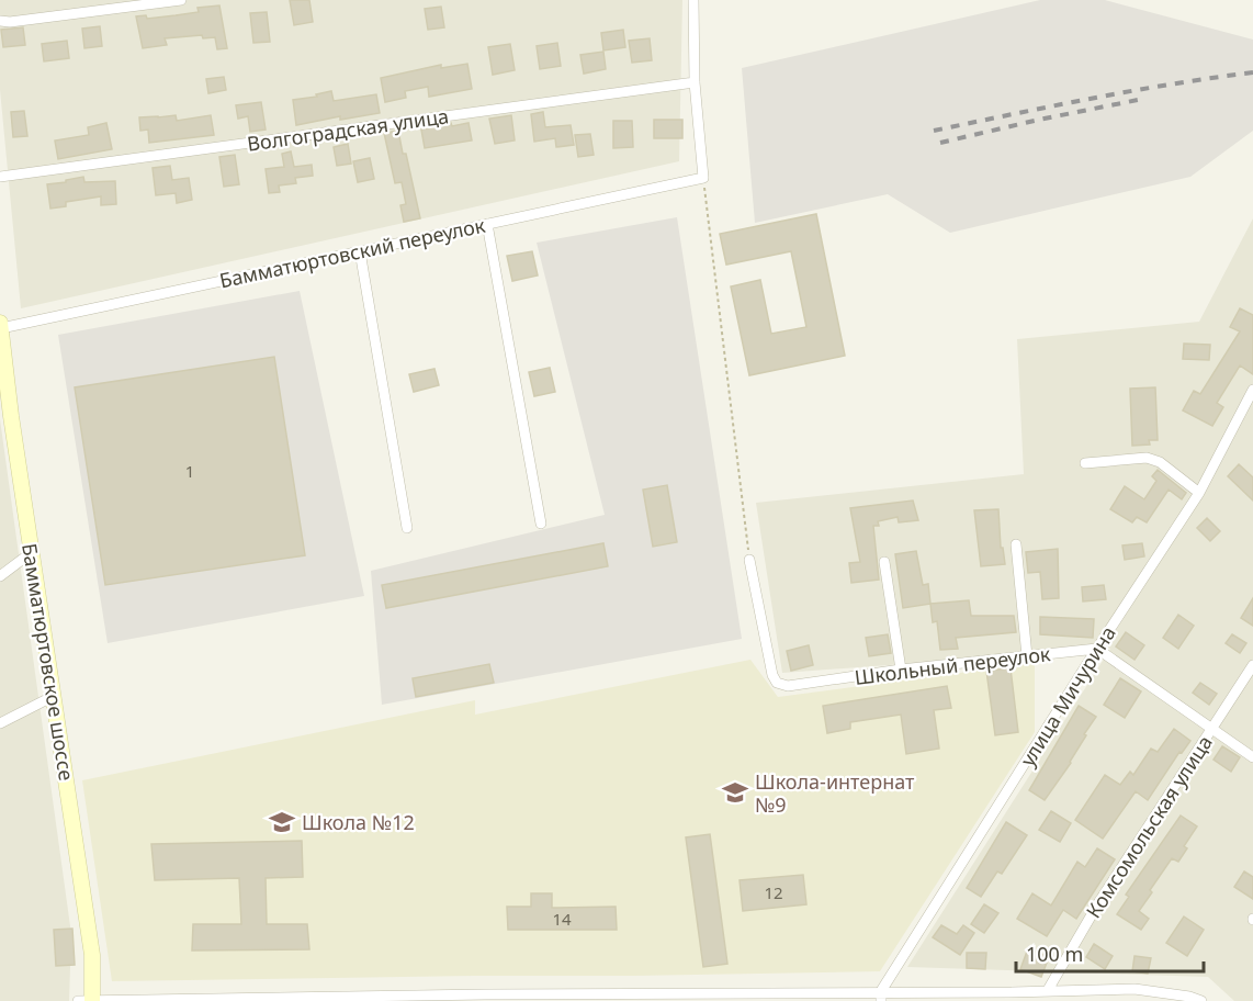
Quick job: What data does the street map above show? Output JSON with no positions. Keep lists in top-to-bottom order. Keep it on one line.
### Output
{"streets":{"street":["Волгоградская улица","Бамматюртовский переулок","Бамматюртовское шоссе","Школьный переулок","улица Мичурина","Комсомольская улица"]},"crossings":[["Бамматюртовский переулок","Бамматюртовское шоссе"],["Школьный переулок","улица Мичурина"]],"places":{"school or university":["Школа-интернат №9","Школа №12"]},"house_numbers":["1","12","14"],"scale_bar":"100 m"}
